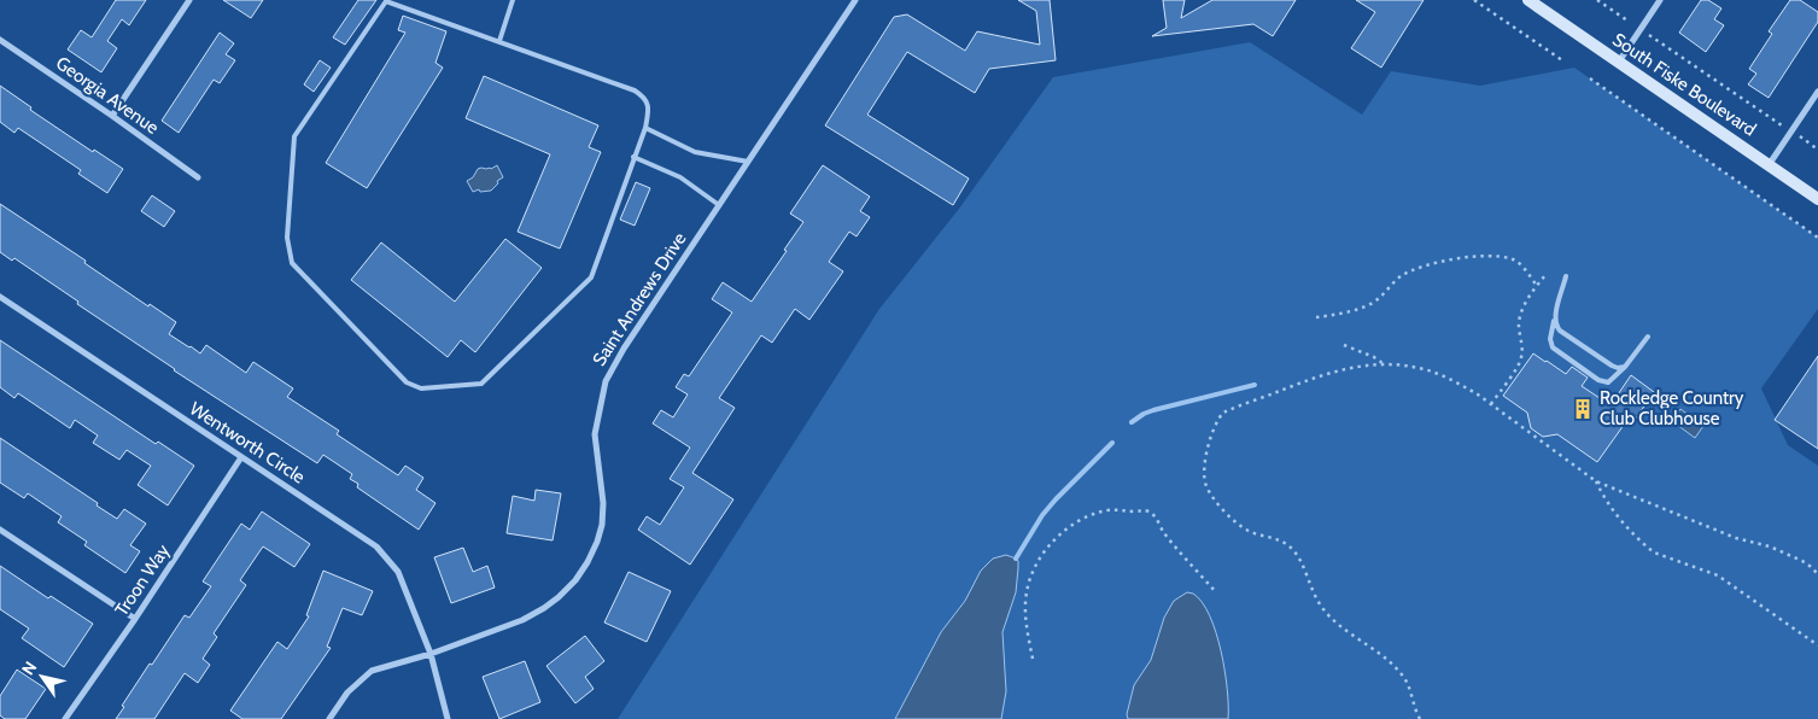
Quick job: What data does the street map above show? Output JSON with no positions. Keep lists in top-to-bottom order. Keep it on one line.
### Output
{"streets":{"main road":["South Fiske Boulevard"],"street":["Georgia Avenue","Saint Andrews Drive","Wentworth Circle","Troon Way"]},"crossings":[["Saint Andrews Drive","Wentworth Circle"],["Wentworth Circle","Troon Way"]],"places":{"building":["Rockledge Country Club Clubhouse"]},"north":"top left"}
